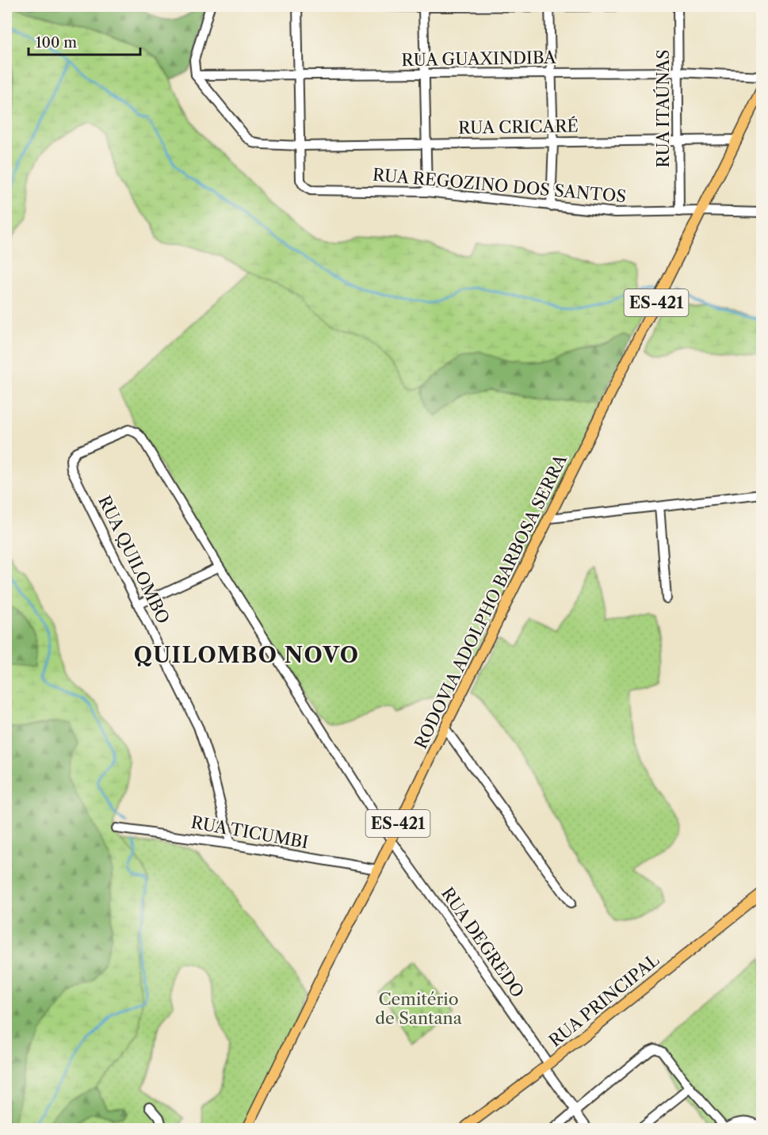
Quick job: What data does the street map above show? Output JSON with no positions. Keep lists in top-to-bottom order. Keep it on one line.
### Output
{"streets":{"main road":["ES-421","RODOVIA ADOLPHO BARBOSA SERRA","RUA PRINCIPAL"],"street":["RUA GUAXINDIBA","RUA ITAÚNAS","RUA CRICARÉ","RUA REGOZINO DOS SANTOS","RUA QUILOMBO","RUA TICUMBI","RUA DEGREDO"]},"crossings":[["RUA GUAXINDIBA","RUA ITAÚNAS"],["RUA GUAXINDIBA","RUA CRICARÉ"],["RUA ITAÚNAS","RUA CRICARÉ"],["RUA ITAÚNAS","RUA REGOZINO DOS SANTOS"],["RUA CRICARÉ","RUA REGOZINO DOS SANTOS"],["RUA CRICARÉ","RODOVIA ADOLPHO BARBOSA SERRA"],["RUA REGOZINO DOS SANTOS","RODOVIA ADOLPHO BARBOSA SERRA"],["RUA QUILOMBO","RUA TICUMBI"],["RUA QUILOMBO","RUA DEGREDO"],["RODOVIA ADOLPHO BARBOSA SERRA","RUA TICUMBI"],["RODOVIA ADOLPHO BARBOSA SERRA","RUA DEGREDO"],["RUA DEGREDO","RUA PRINCIPAL"]],"districts":["QUILOMBO NOVO"],"parks":["Cemitério de Santana"],"scale_bar":"100 m"}
